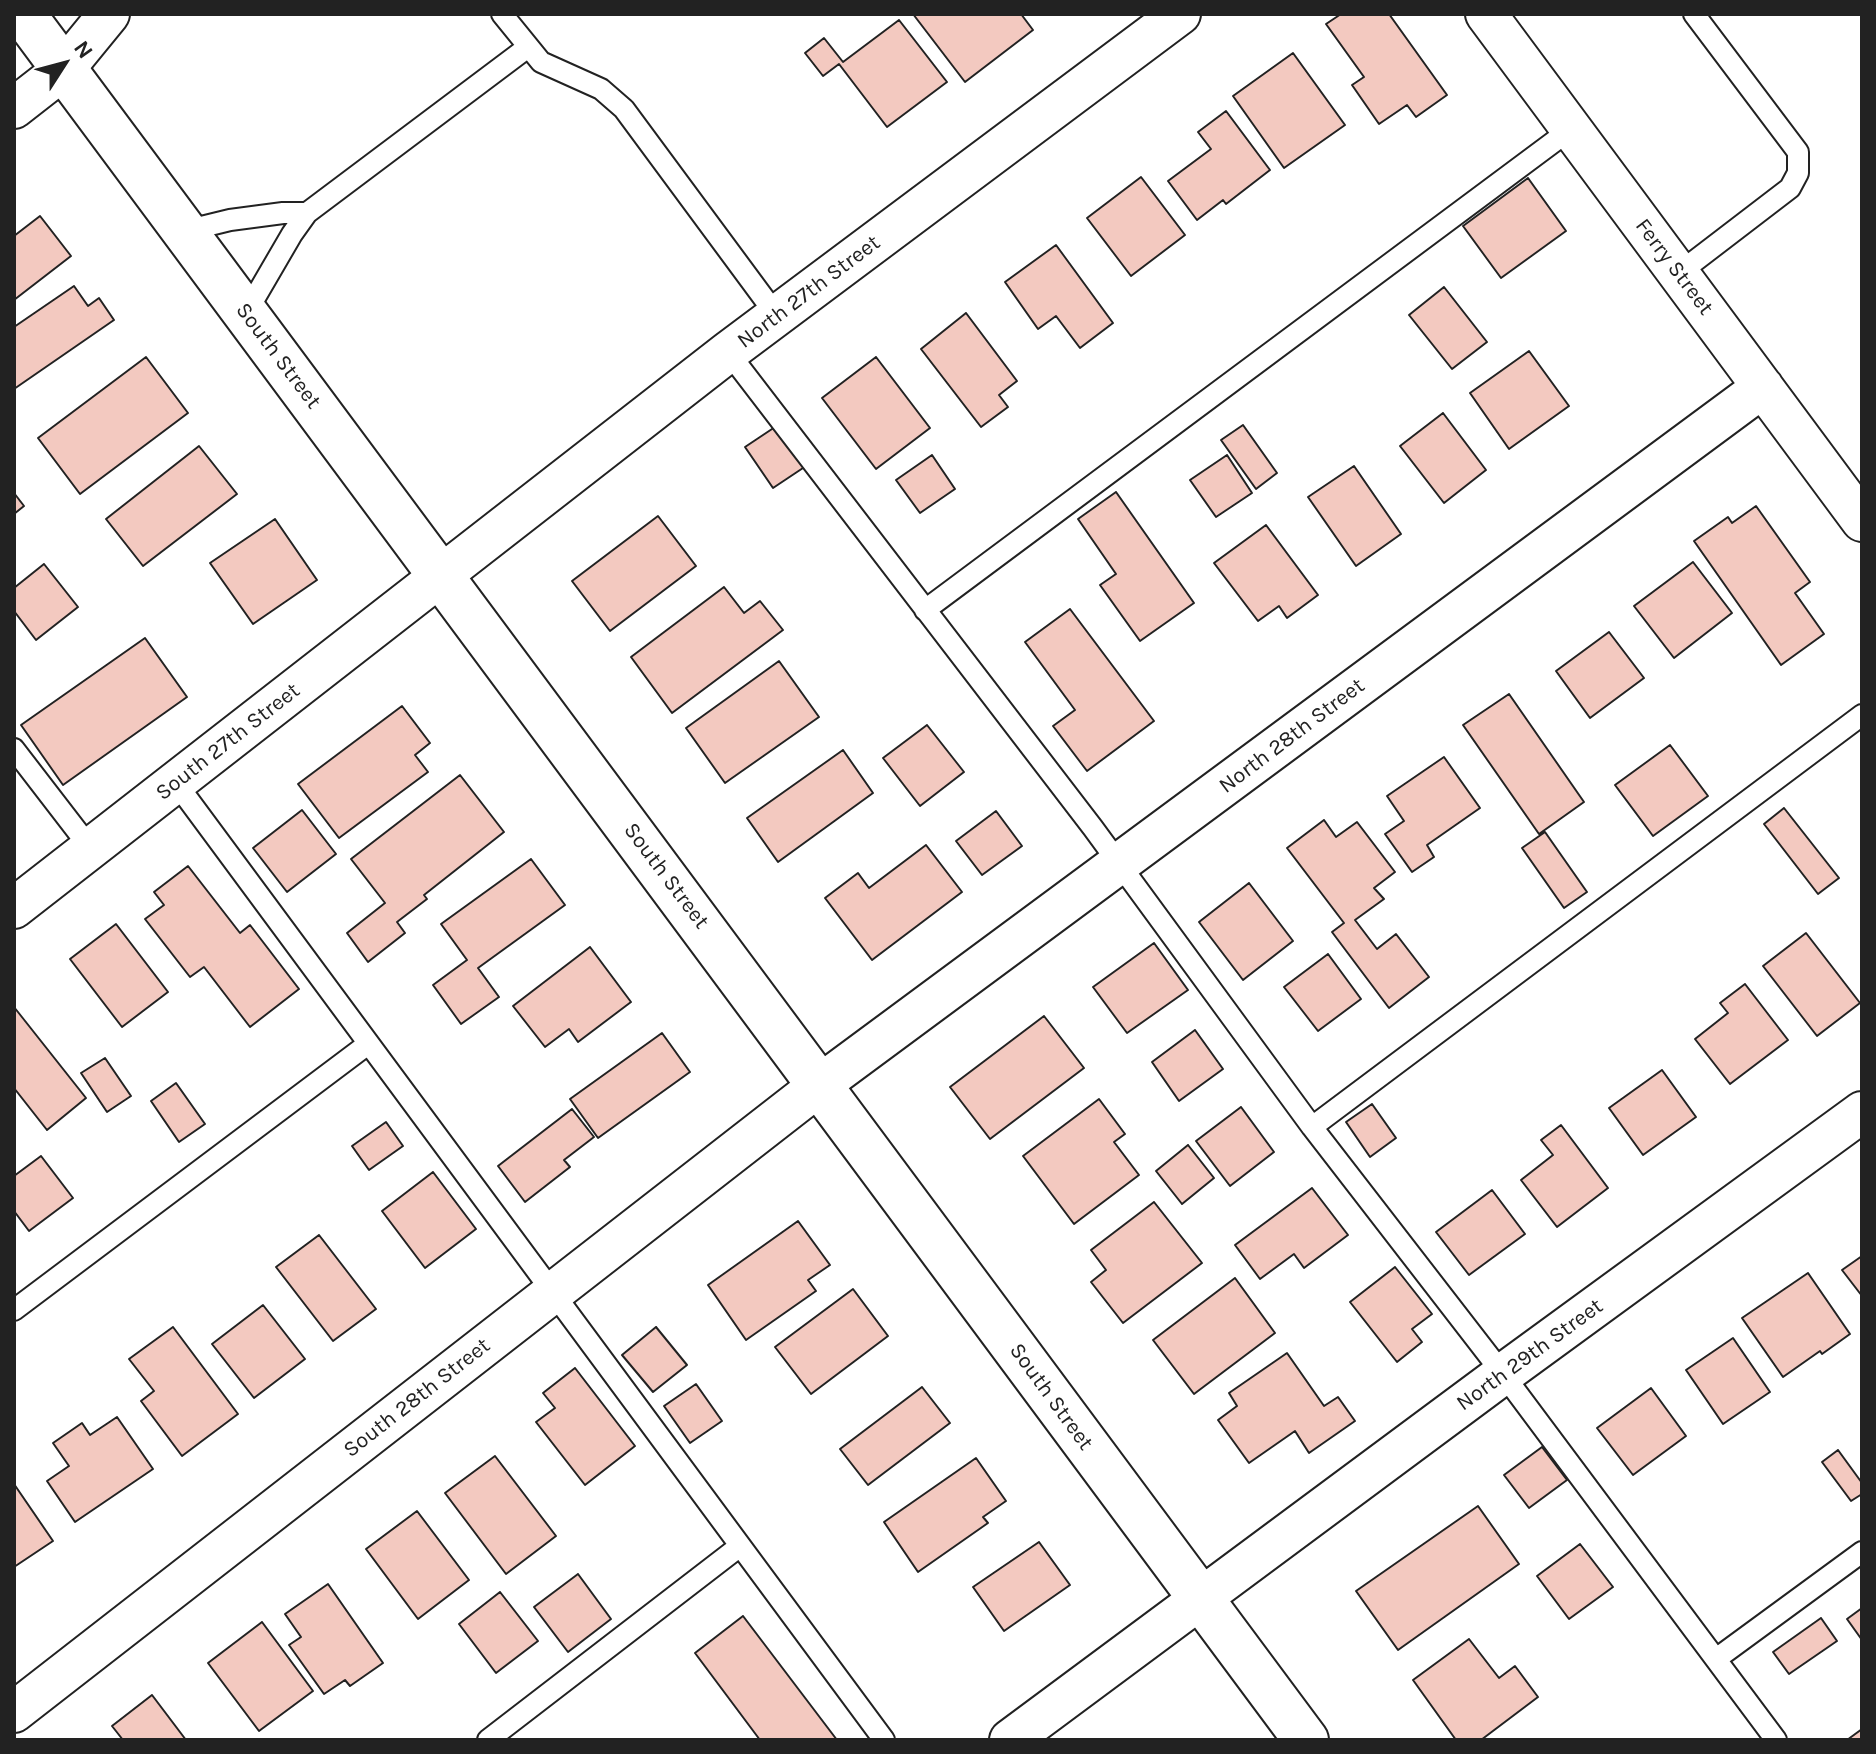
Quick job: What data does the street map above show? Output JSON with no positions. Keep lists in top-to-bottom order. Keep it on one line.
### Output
{"streets":{"main road":["South Street"],"street":["Ferry Street","North 27th Street","North 28th Street","South 27th Street","North 29th Street","South 28th Street"]},"crossings":[["Ferry Street","North 28th Street"],["North 27th Street","South Street"],["North 27th Street","South 27th Street"],["South Street","North 28th Street"],["South Street","South 27th Street"],["South Street","North 29th Street"],["South Street","South 28th Street"],["North 28th Street","South 28th Street"]],"north":"top right"}
